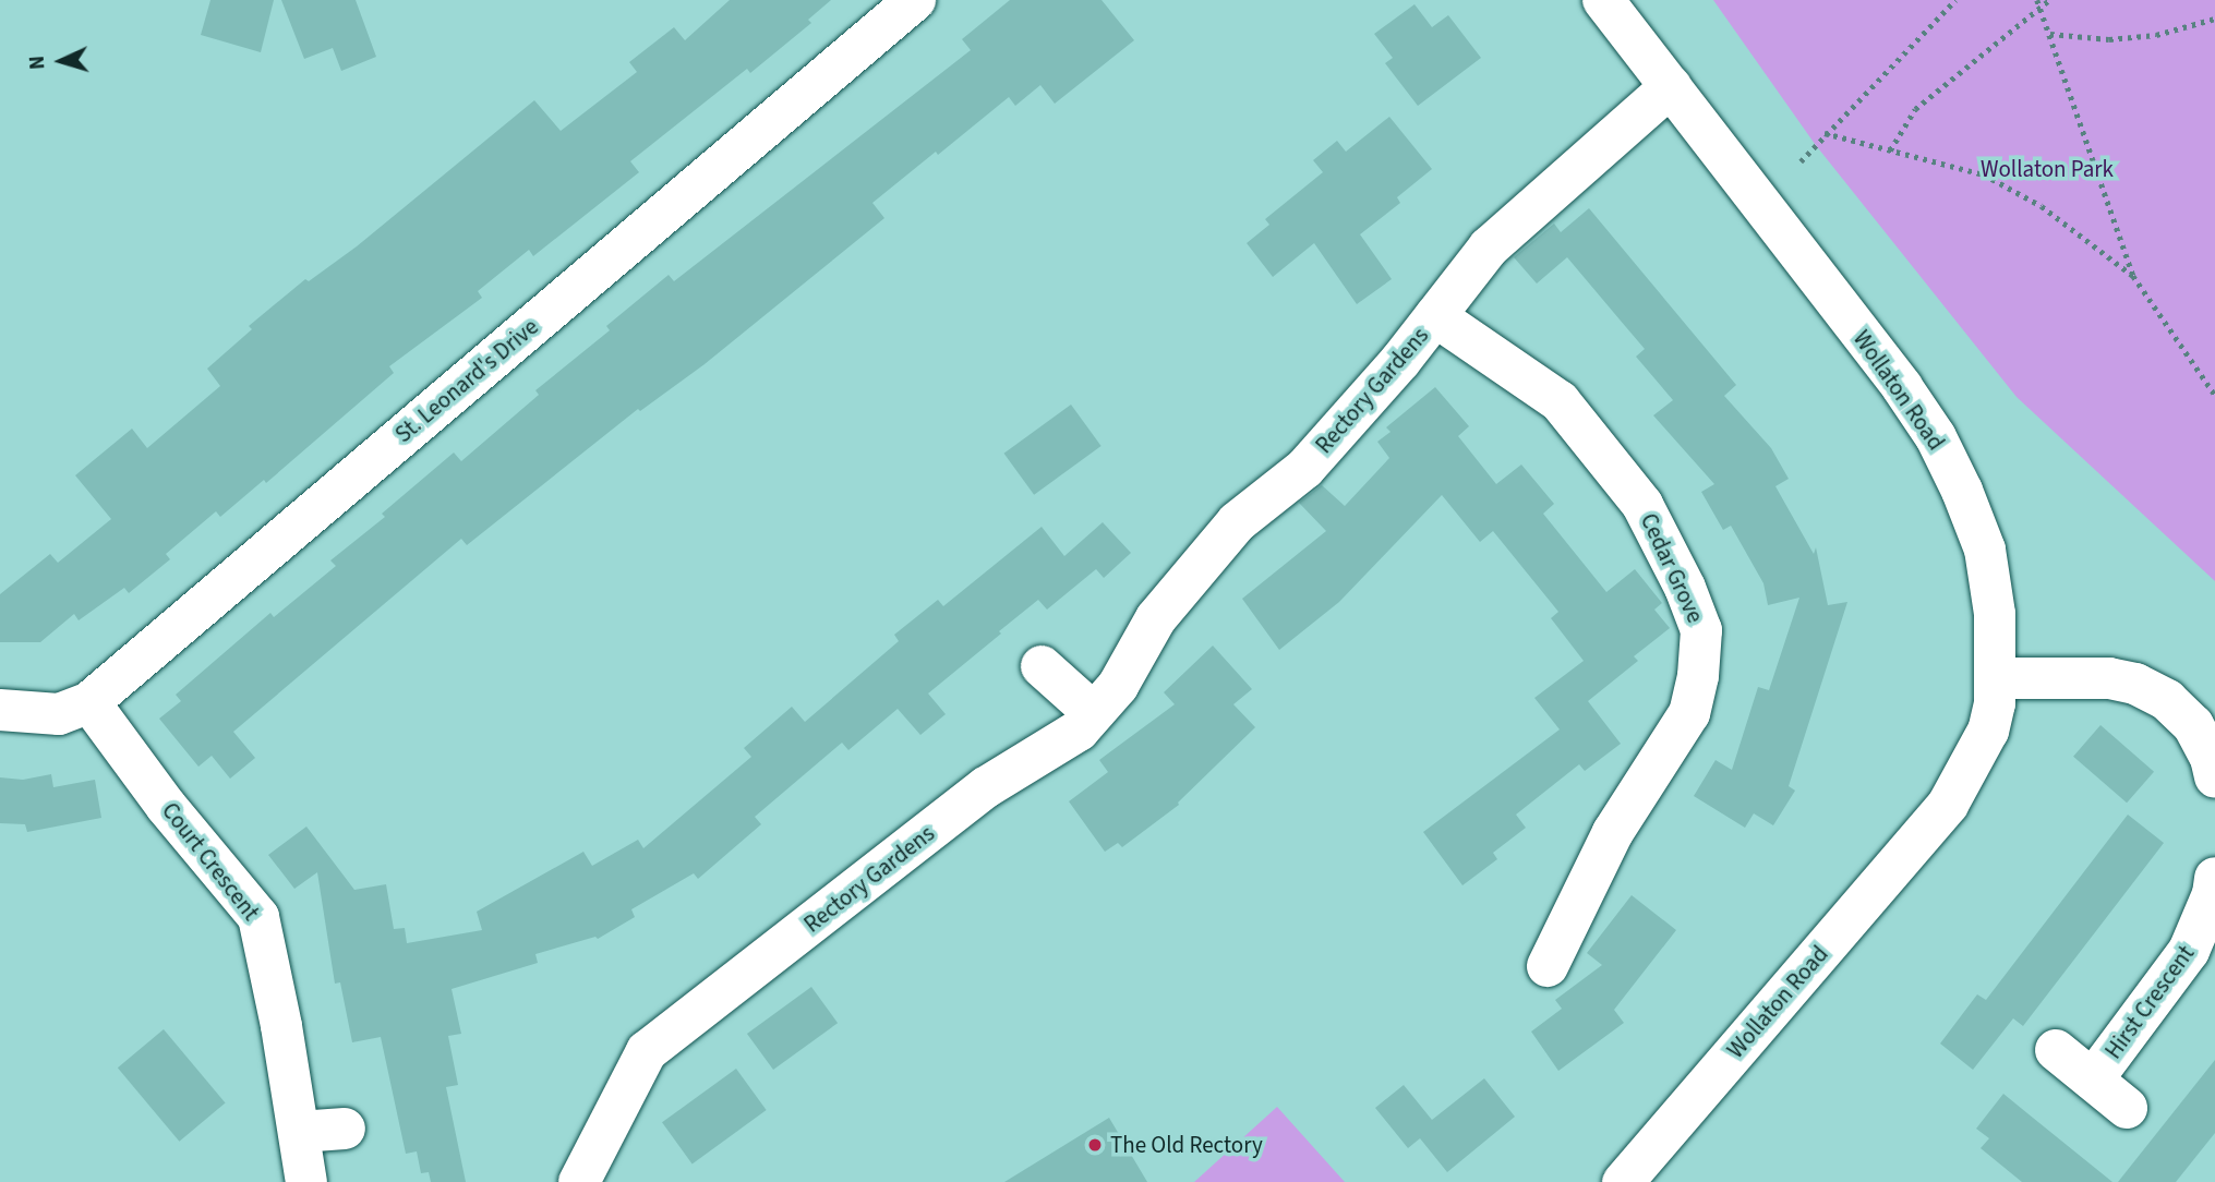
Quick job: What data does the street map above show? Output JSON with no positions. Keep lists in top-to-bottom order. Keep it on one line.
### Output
{"streets":{"street":["St. Leonard's Drive","Rectory Gardens","Wollaton Road","Cedar Grove","Court Crescent","Hirst Crescent"]},"crossings":[["St. Leonard's Drive","Court Crescent"],["Rectory Gardens","Wollaton Road"],["Rectory Gardens","Cedar Grove"]],"parks":["Wollaton Park"],"places":["The Old Rectory"],"north":"left"}
